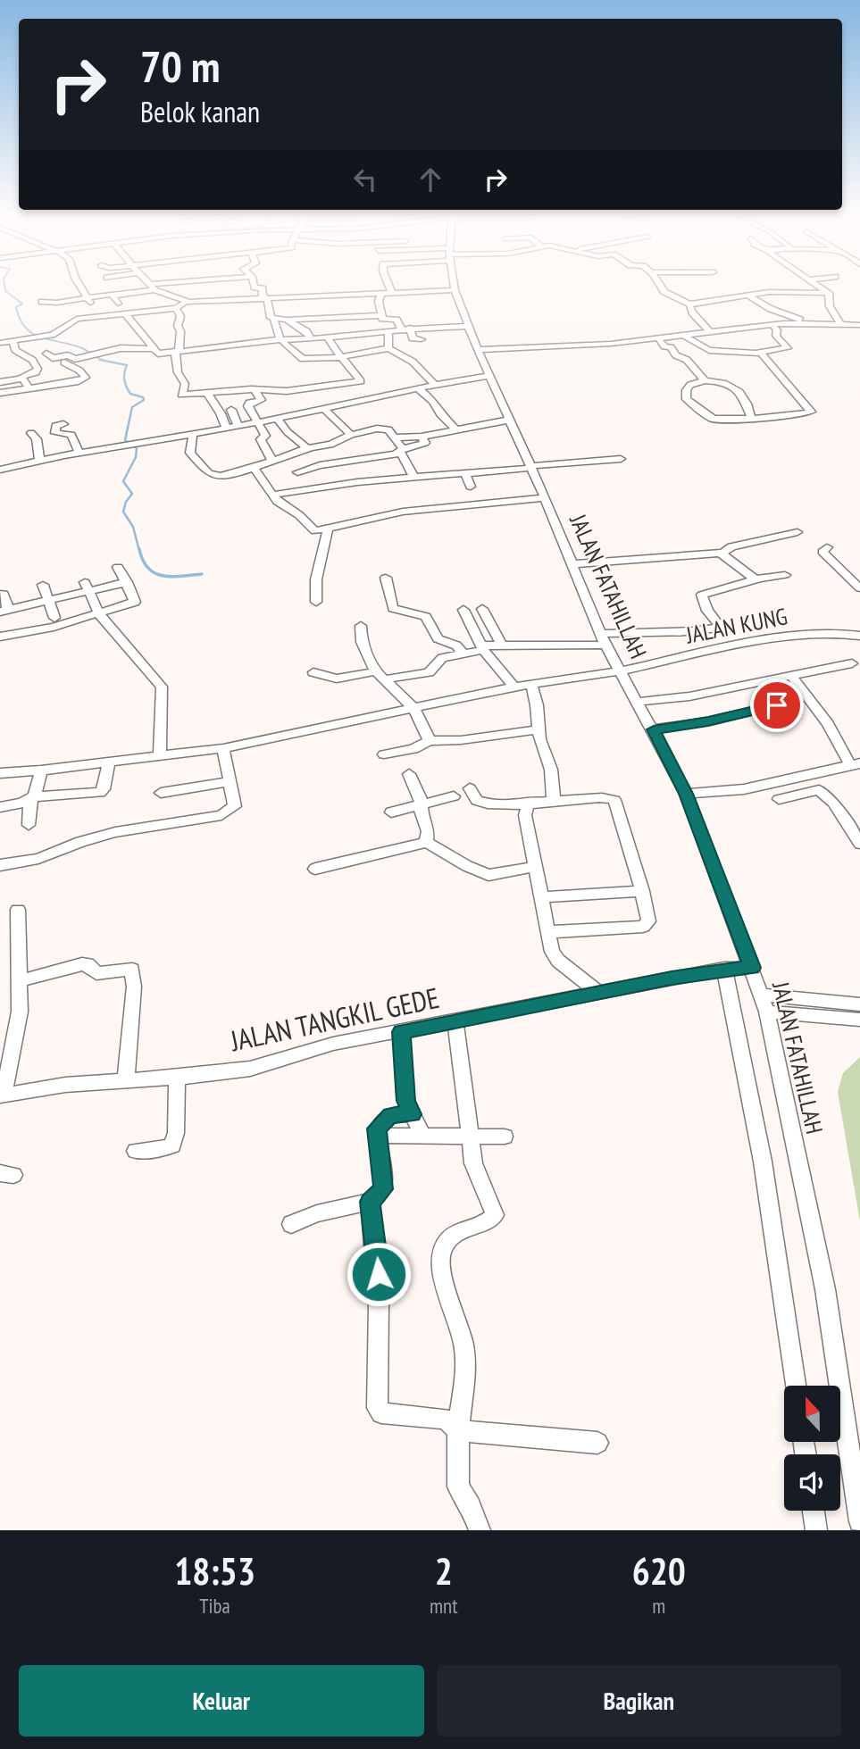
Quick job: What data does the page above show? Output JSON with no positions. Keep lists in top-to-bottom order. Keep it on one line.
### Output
{"streets":{"street":["JALAN FATAHILLAH","JALAN KUNG","JALAN TANGKIL GEDE"]},"crossings":[["JALAN FATAHILLAH","JALAN KUNG"],["JALAN FATAHILLAH","JALAN TANGKIL GEDE"]],"north":"top","page":{"turn":["70 m","Belok kanan"],"eta":["18:53","Tiba","2","mnt","620","m"],"buttons":["Keluar","Bagikan"]}}
